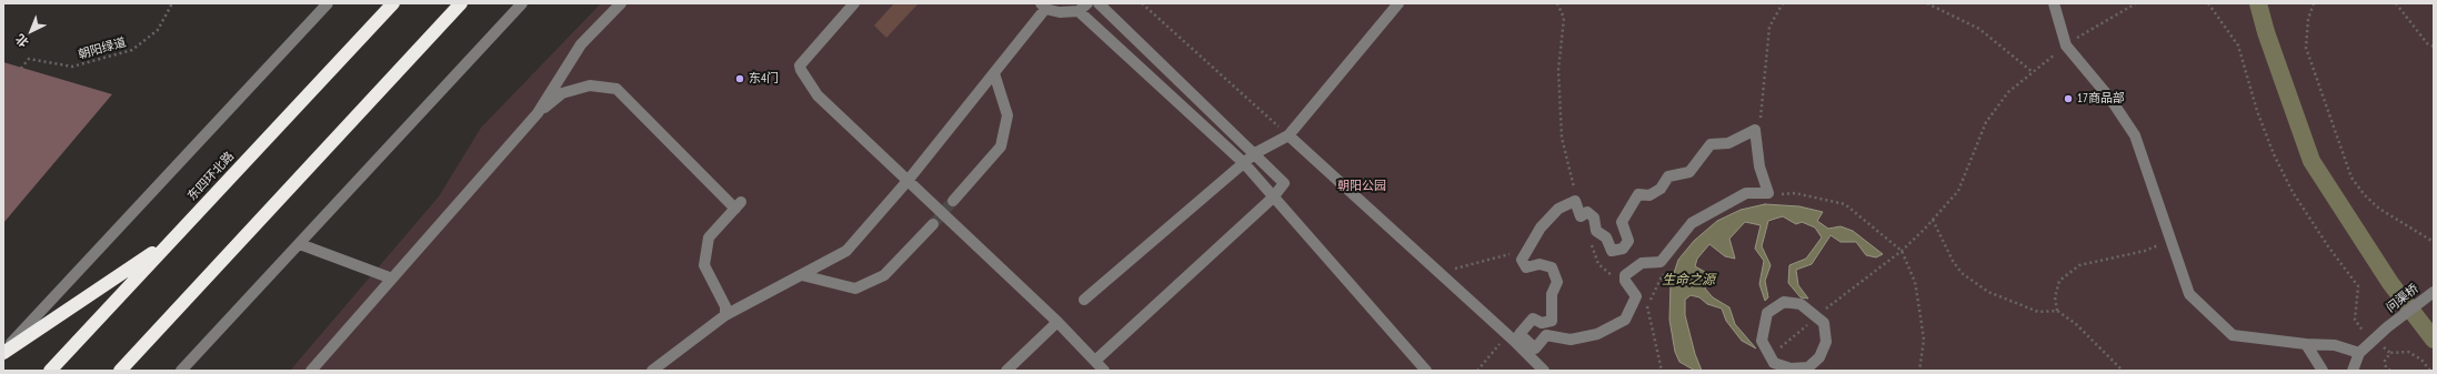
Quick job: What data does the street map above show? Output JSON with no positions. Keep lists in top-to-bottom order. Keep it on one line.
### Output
{"streets":{"highway":["东四环北路"],"street":["问渠桥"],"path":["朝阳绿道"]},"water":["生命之源"],"parks":["朝阳公园"],"places":["东4门","17商品部"],"north":"bottom left"}
